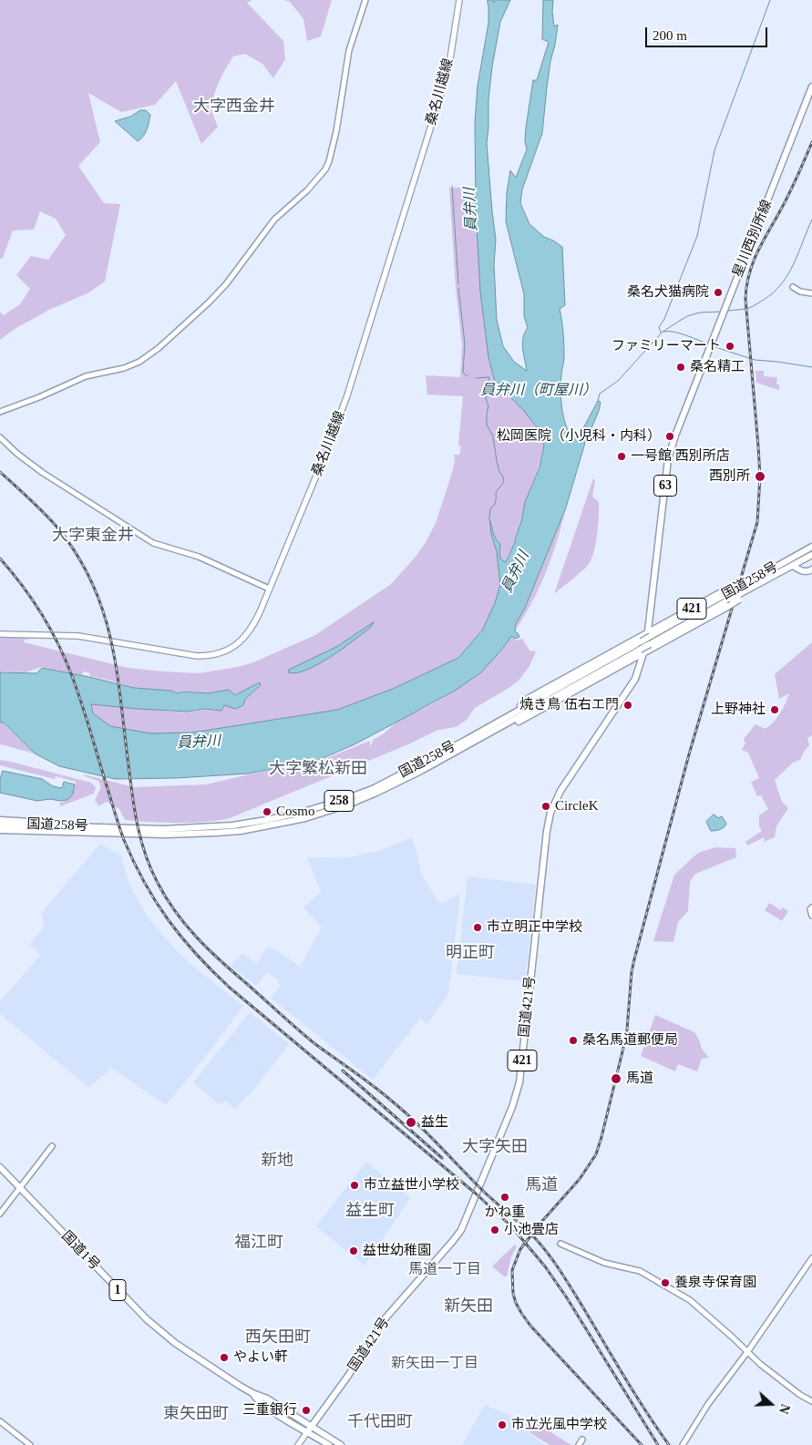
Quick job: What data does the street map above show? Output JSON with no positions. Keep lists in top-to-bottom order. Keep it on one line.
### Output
{"streets":{"main road":["桑名川越線","星川西別所線","63","国道258号","421","258","国道421号","国道1号","1"]},"crossings":[["星川西別所線","国道258号"],["星川西別所線","国道421号"],["国道258号","421"],["国道258号","国道421号"],["421","国道421号"],["国道421号","国道1号"]],"districts":["大字西金井","大字東金井","大字繁松新田","明正町","大字矢田","新地","馬道","益生町","福江町","馬道一丁目","新矢田","西矢田町","新矢田一丁目","東矢田町","千代田町"],"water":["員弁川","員弁川（町屋川）"],"places":["桑名犬猫病院","ファミリーマート","桑名精工","松岡医院（小児科・内科）","一号館 西別所店","西別所","焼き鳥 伍右エ門","上野神社","CircleK","Cosmo","市立明正中学校","桑名馬道郵便局","馬道","益生","市立益世小学校","かね重","小池畳店","益世幼稚園","養泉寺保育園","やよい軒","三重銀行","市立光風中学校"],"scale_bar":"200 m","north":"right"}
